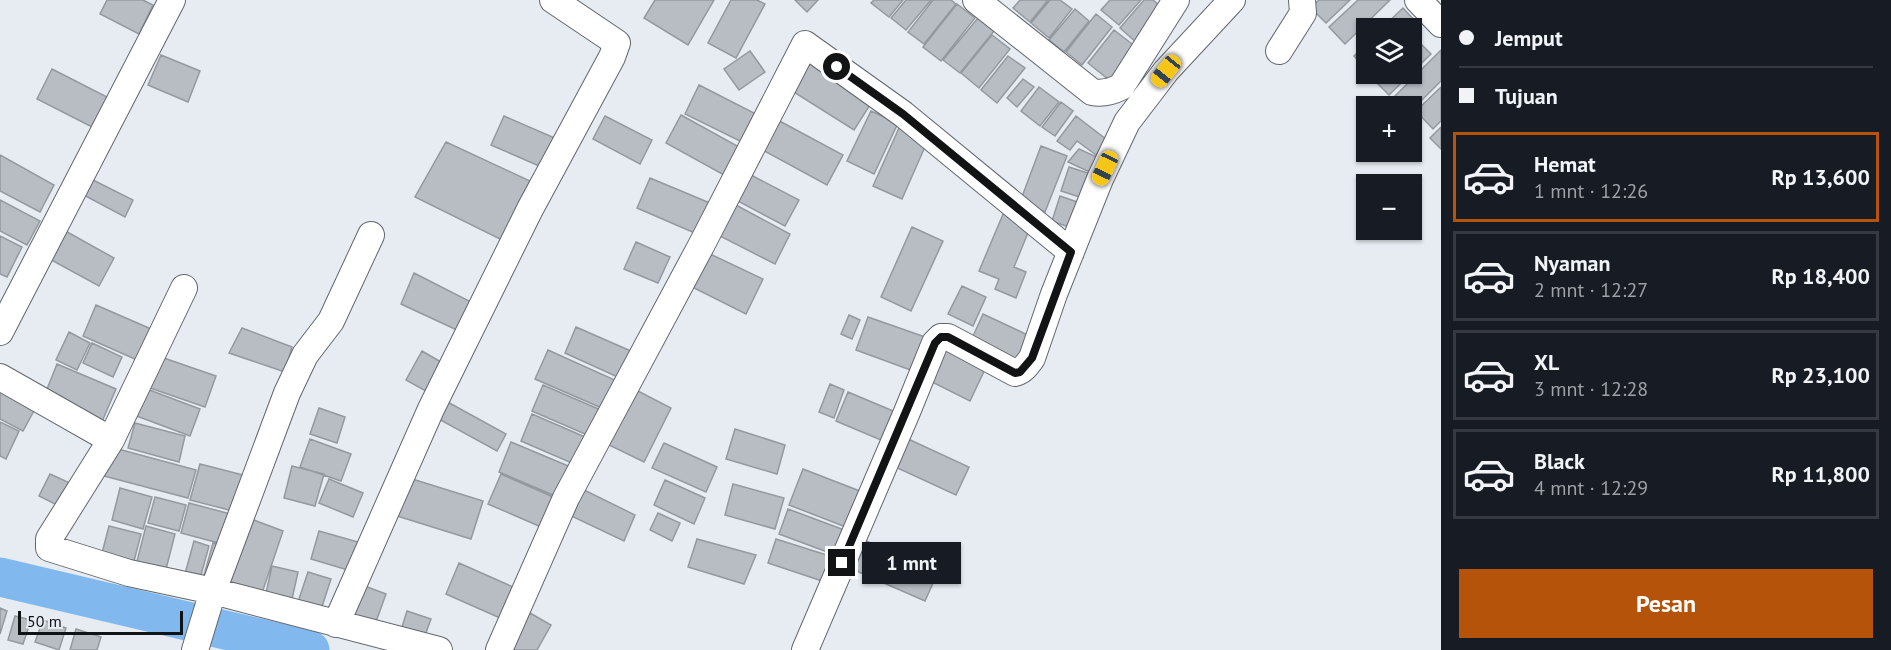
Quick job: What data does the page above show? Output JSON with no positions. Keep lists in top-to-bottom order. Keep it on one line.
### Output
{"scale_bar":"50 m","page":{"banner":["Jemput","Tujuan"],"map_buttons":["+","−"],"list":[{"name":"Hemat","note":"1 mnt · 12:26","value":"Rp 13,600"},{"name":"Nyaman","note":"2 mnt · 12:27","value":"Rp 18,400"},{"name":"XL","note":"3 mnt · 12:28","value":"Rp 23,100"},{"name":"Black","note":"4 mnt · 12:29","value":"Rp 11,800"}],"bubble":"1 mnt","buttons":"Pesan","scale":"50 m"}}
